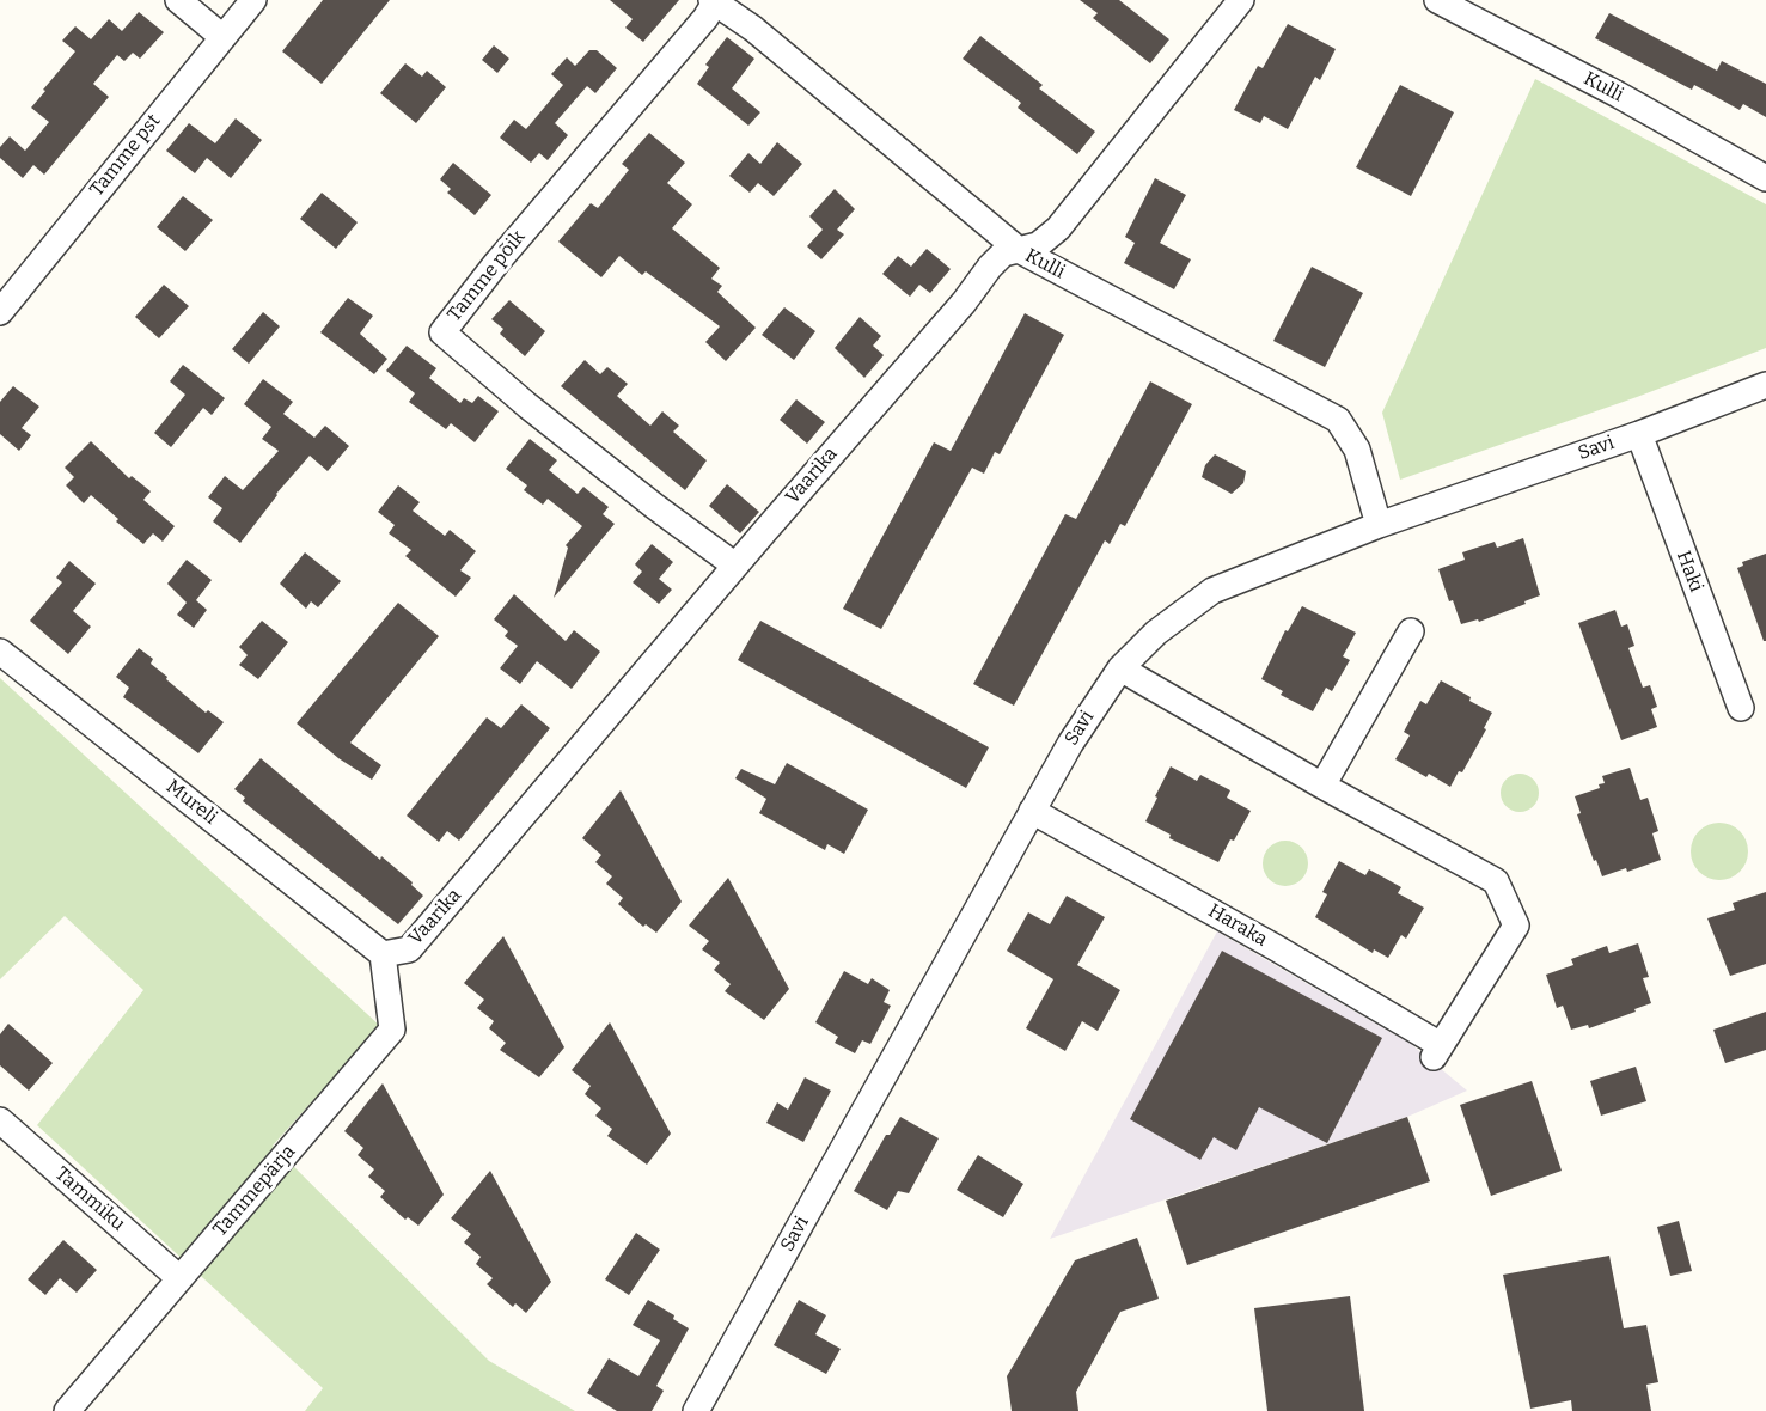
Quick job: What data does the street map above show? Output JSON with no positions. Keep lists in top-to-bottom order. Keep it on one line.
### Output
{"streets":{"street":["Kulli","Tamme pst","Tamme põik","Savi","Vaarika","Haki","Mureli","Haraka","Tammepärja","Tammiku"]},"crossings":[["Kulli","Tamme põik"],["Kulli","Savi"],["Kulli","Vaarika"],["Tamme põik","Vaarika"],["Savi","Haki"],["Savi","Haraka"],["Vaarika","Mureli"],["Vaarika","Tammepärja"],["Mureli","Tammepärja"],["Tammepärja","Tammiku"]]}
